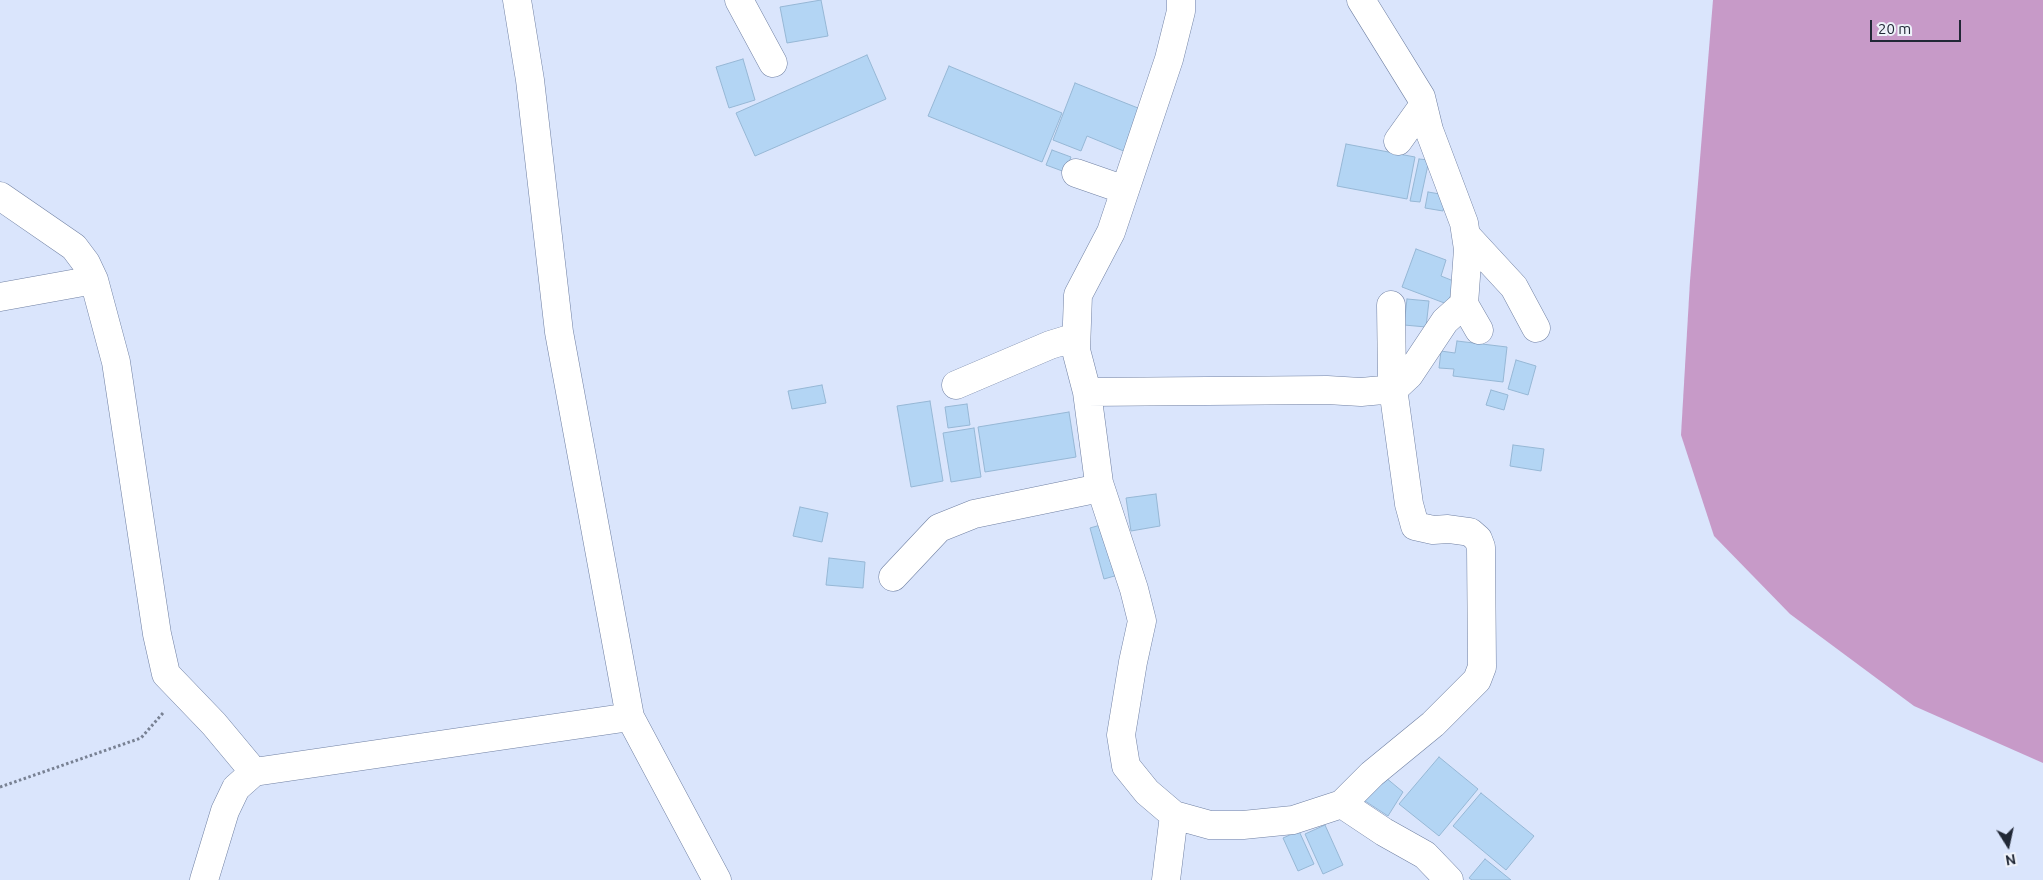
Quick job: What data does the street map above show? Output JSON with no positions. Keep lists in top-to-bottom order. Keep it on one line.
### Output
{"scale_bar":"20 m","north":"bottom"}
